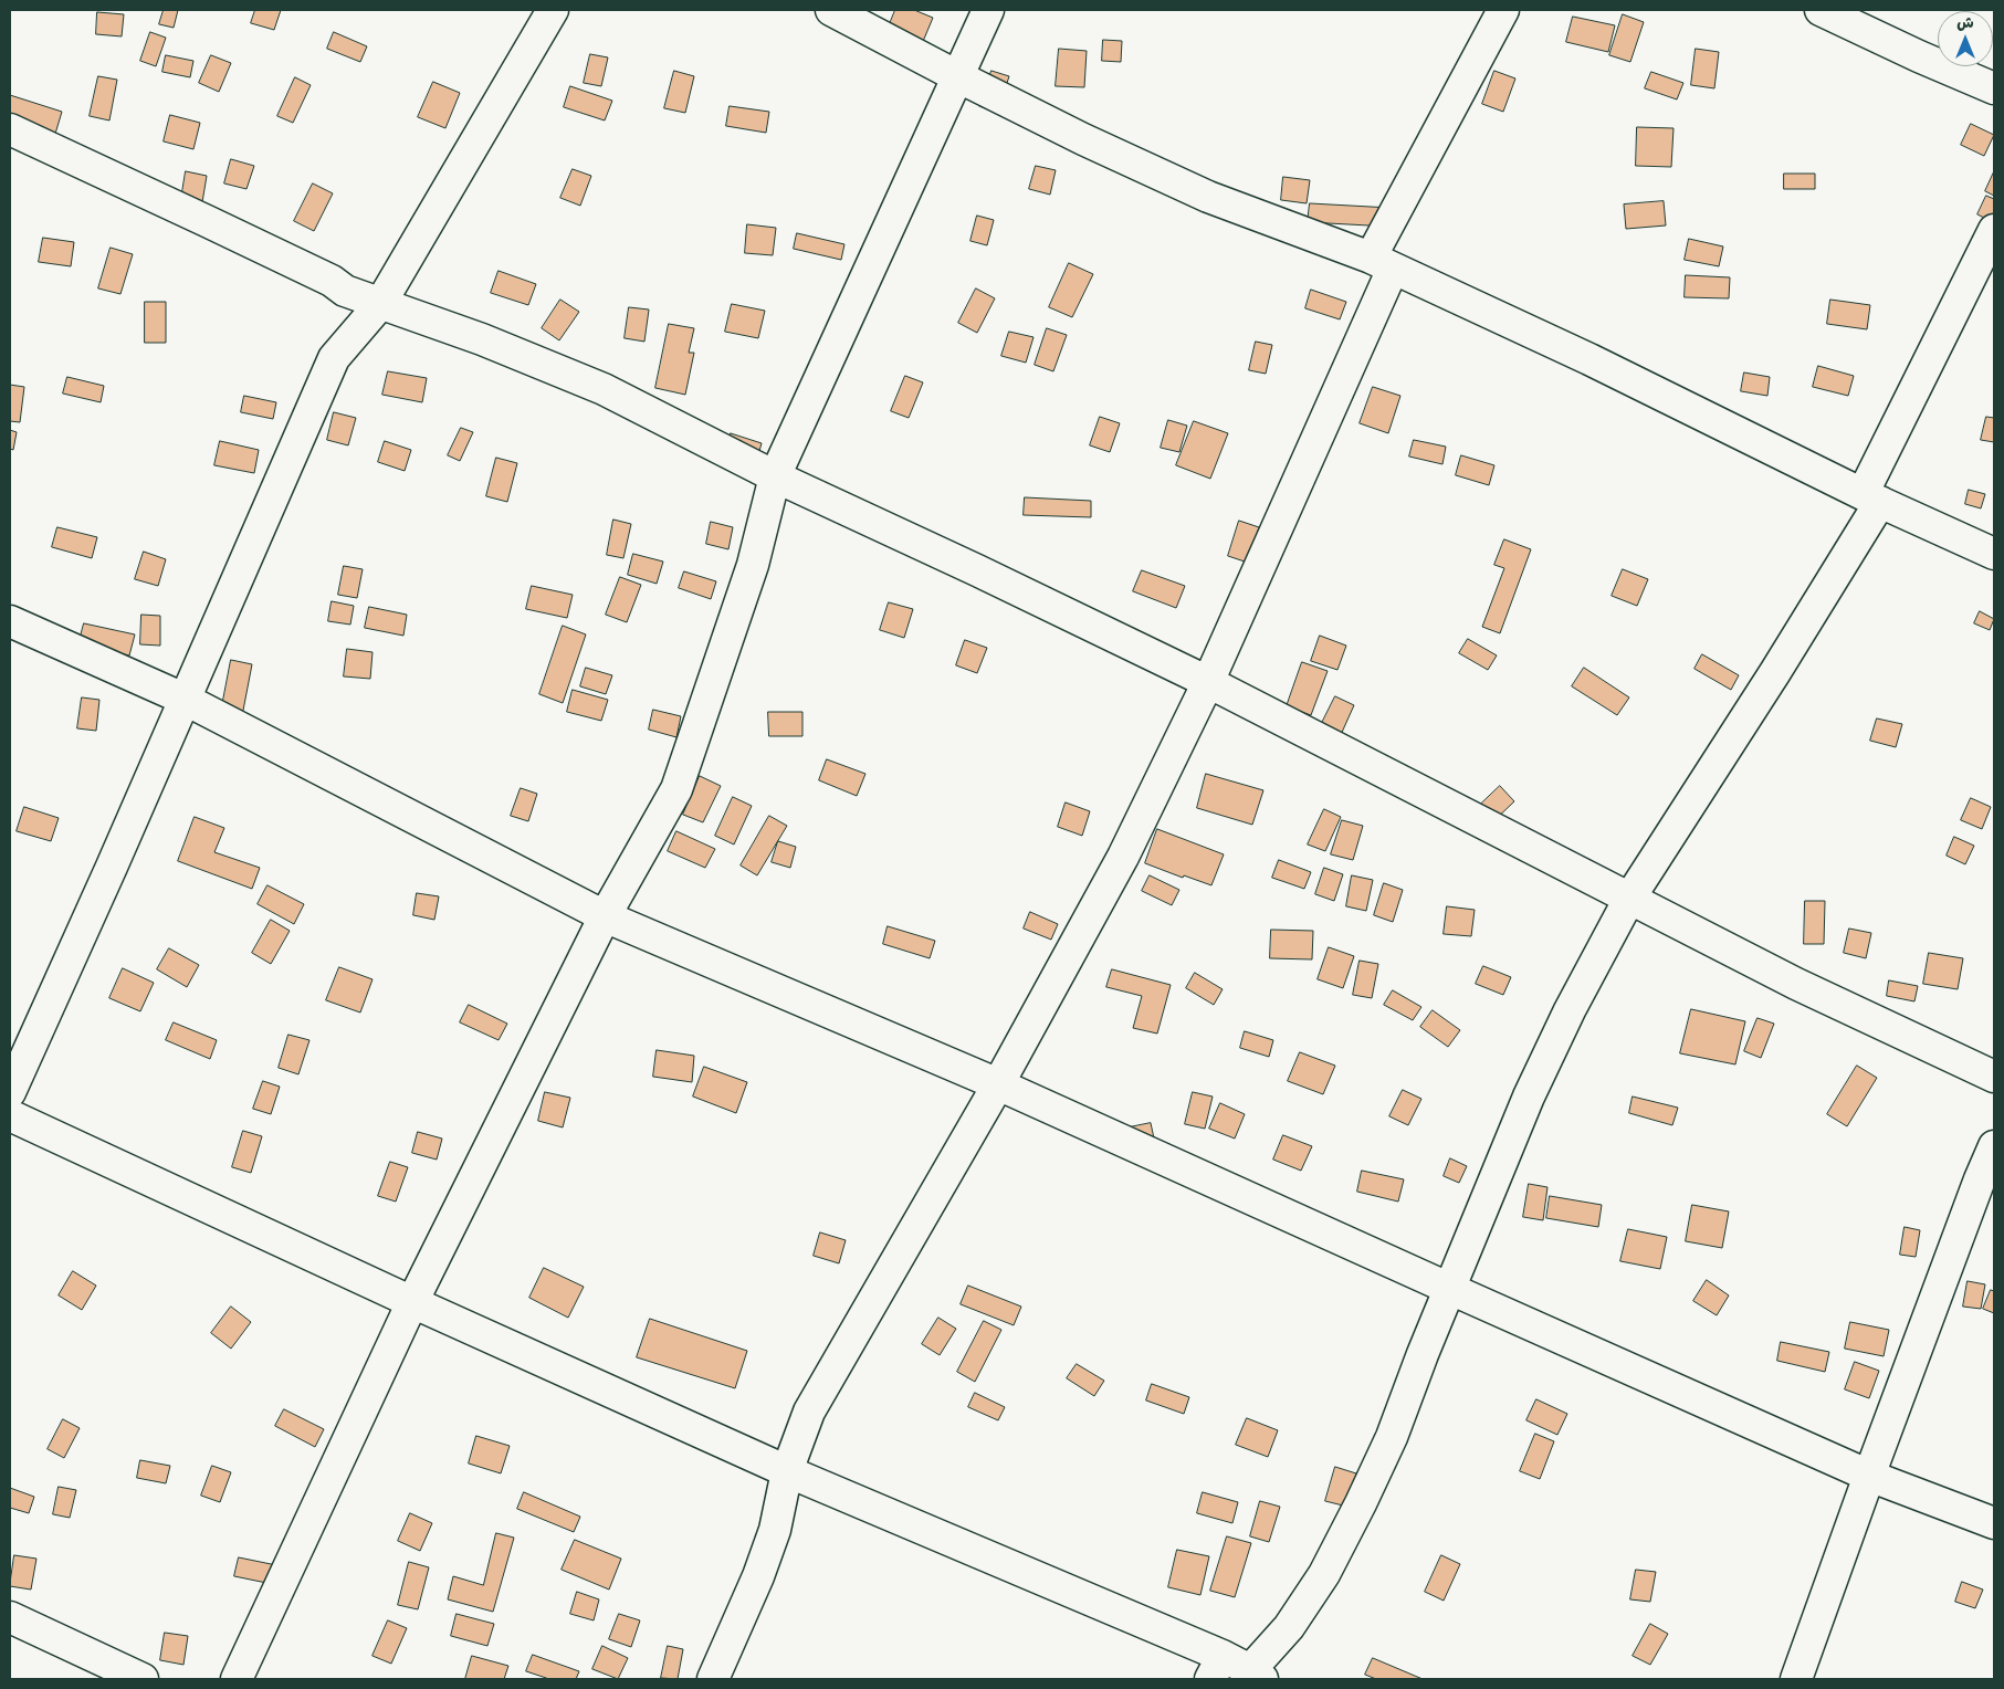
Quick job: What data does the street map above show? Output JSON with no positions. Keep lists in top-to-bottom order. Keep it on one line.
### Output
{"north":"top"}
